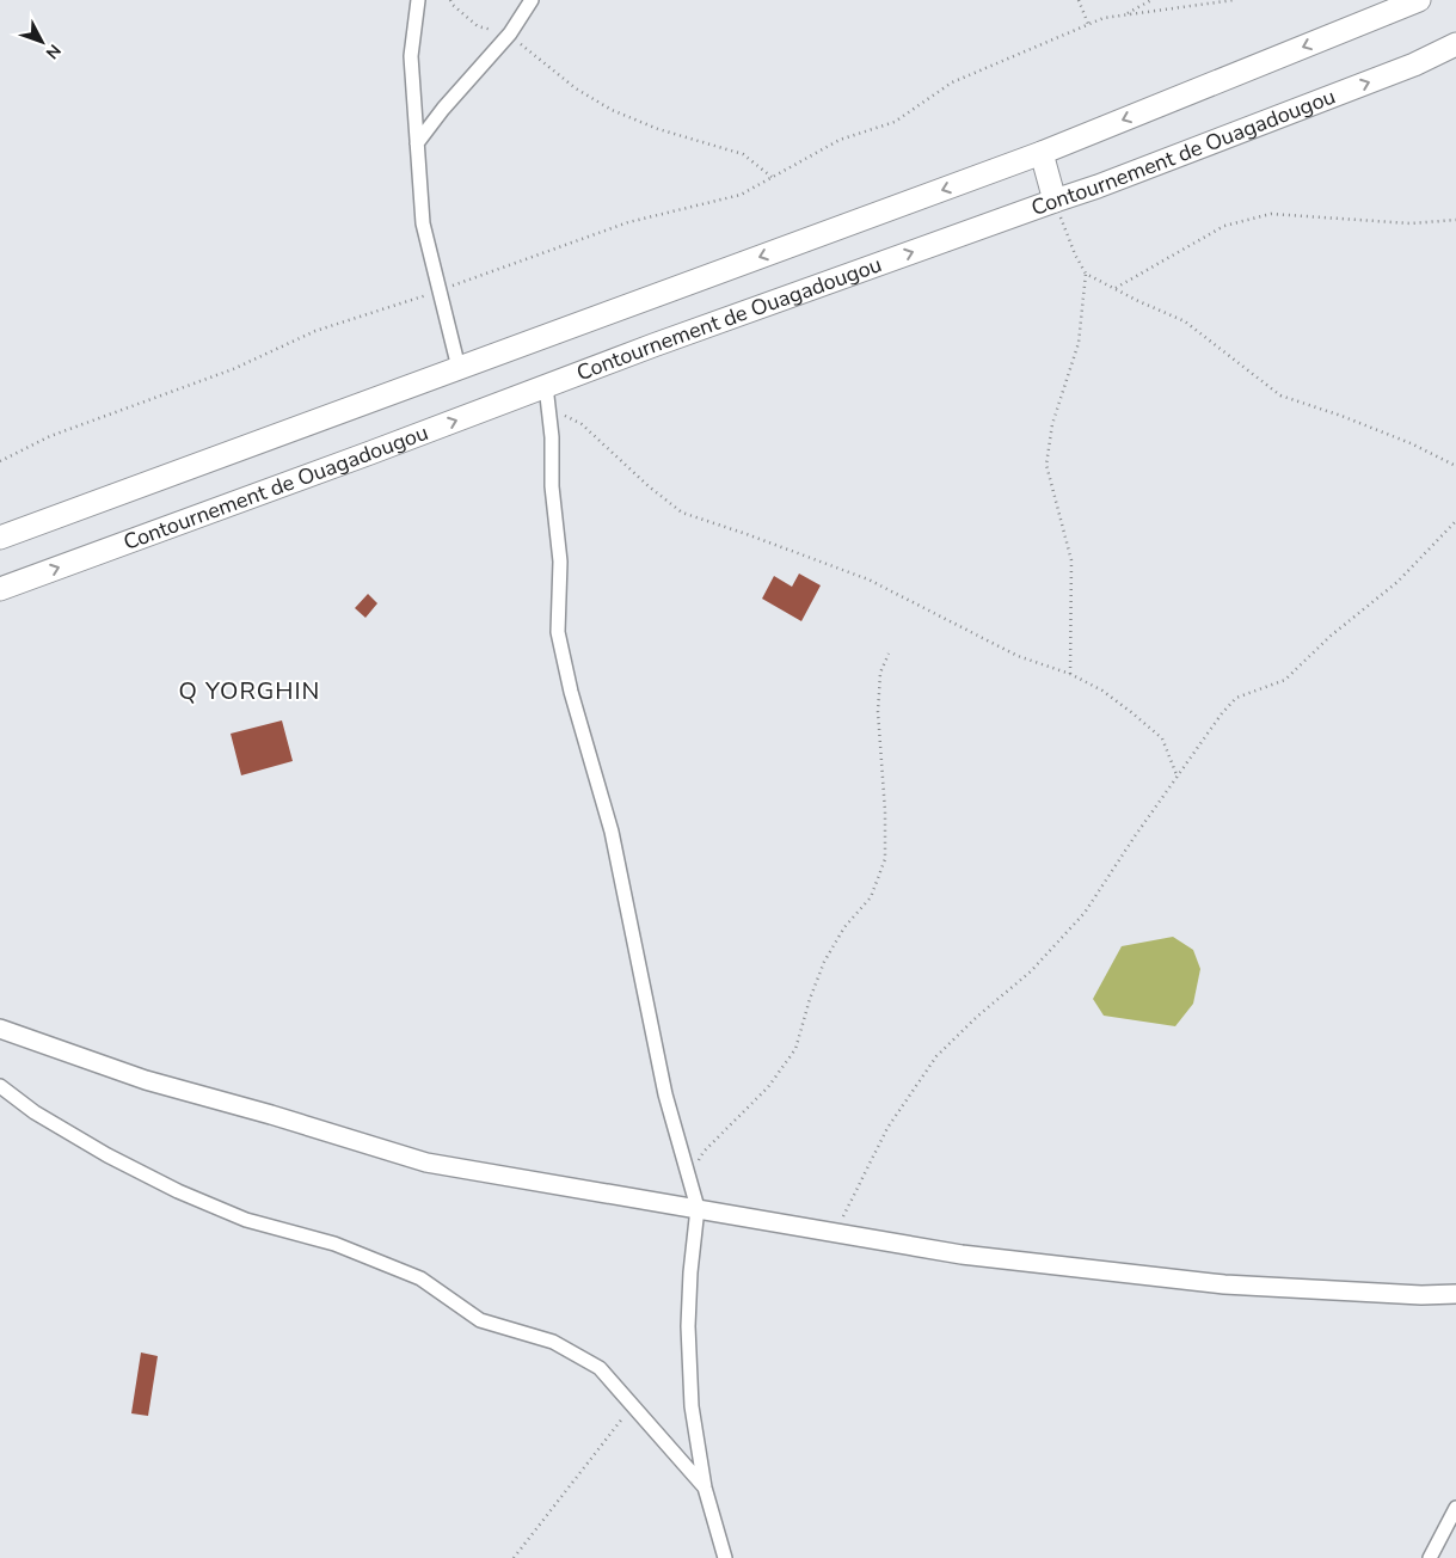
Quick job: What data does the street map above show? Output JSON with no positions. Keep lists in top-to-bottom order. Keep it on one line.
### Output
{"streets":{"highway":["Contournement de Ouagadougou"]},"districts":["Q YORGHIN"],"north":"bottom right"}
